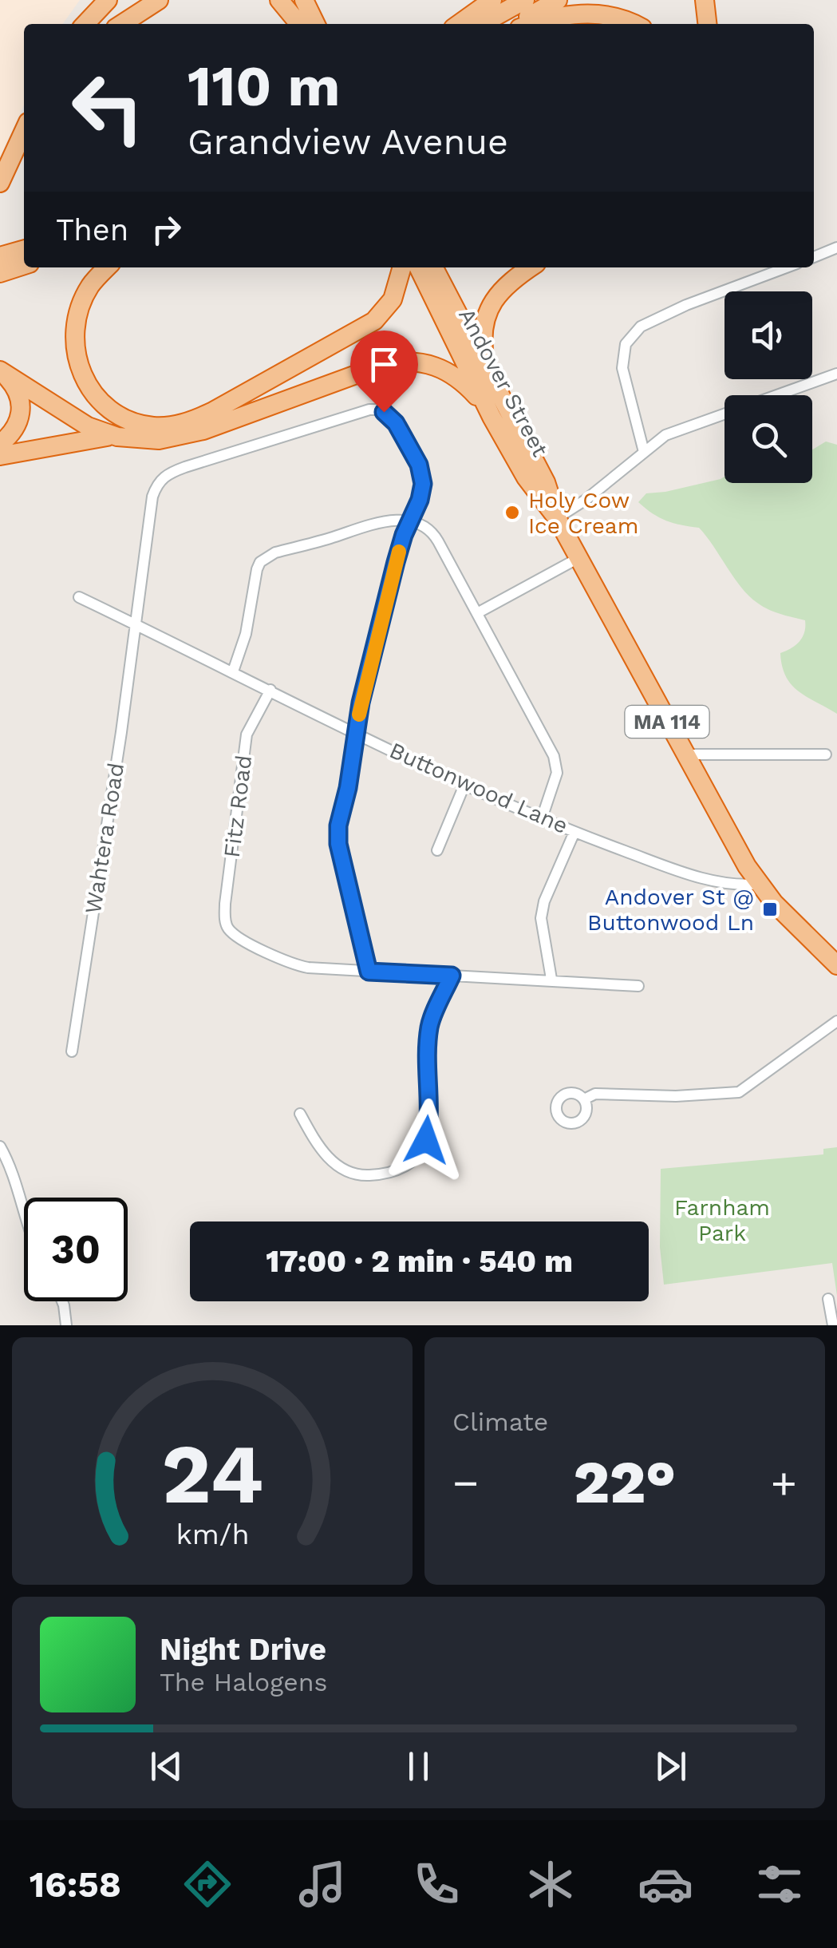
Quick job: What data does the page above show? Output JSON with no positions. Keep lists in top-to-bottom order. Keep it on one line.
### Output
{"streets":{"highway":["Andover Street","MA 114"],"street":["Buttonwood Lane","Fitz Road","Wahtera Road"]},"crossings":[["Andover Street","Buttonwood Lane"],["Buttonwood Lane","Fitz Road"],["Buttonwood Lane","Wahtera Road"]],"parks":["Farnham Park"],"places":{"other":["Holy Cow Ice Cream"],"transit":["Andover St @ Buttonwood Ln"]},"page":{"turn":["110 m","Grandview Avenue"],"then":"Then","limit":"30","trip":"17:00 · 2 min · 540 m","tile":"Climate","heat":["−","22°","+"],"song":["Night Drive","The Halogens"],"tabs":"16:58","gauge":["24","km/h"]}}
